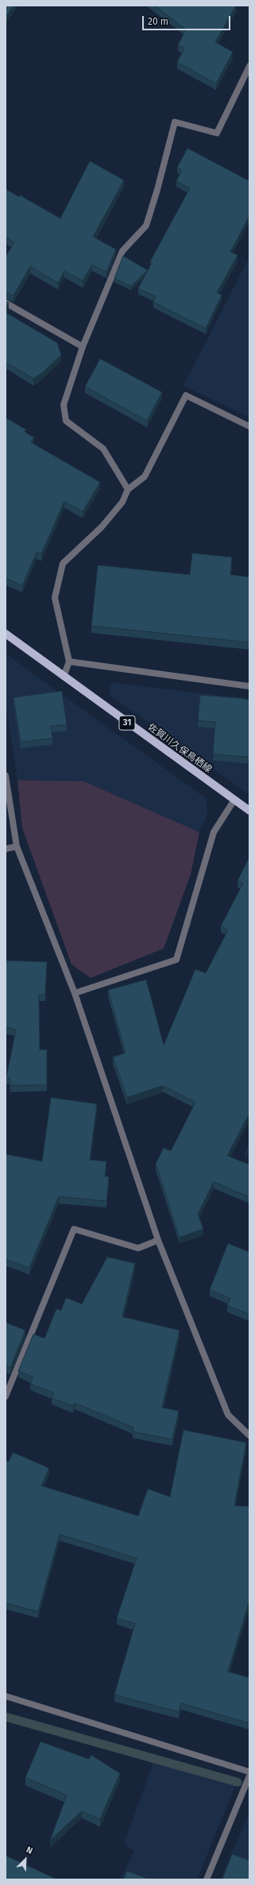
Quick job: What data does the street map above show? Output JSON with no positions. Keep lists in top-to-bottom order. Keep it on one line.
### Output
{"streets":{"main road":["31","佐賀川久保鳥栖線"]},"scale_bar":"20 m","north":"top right"}
